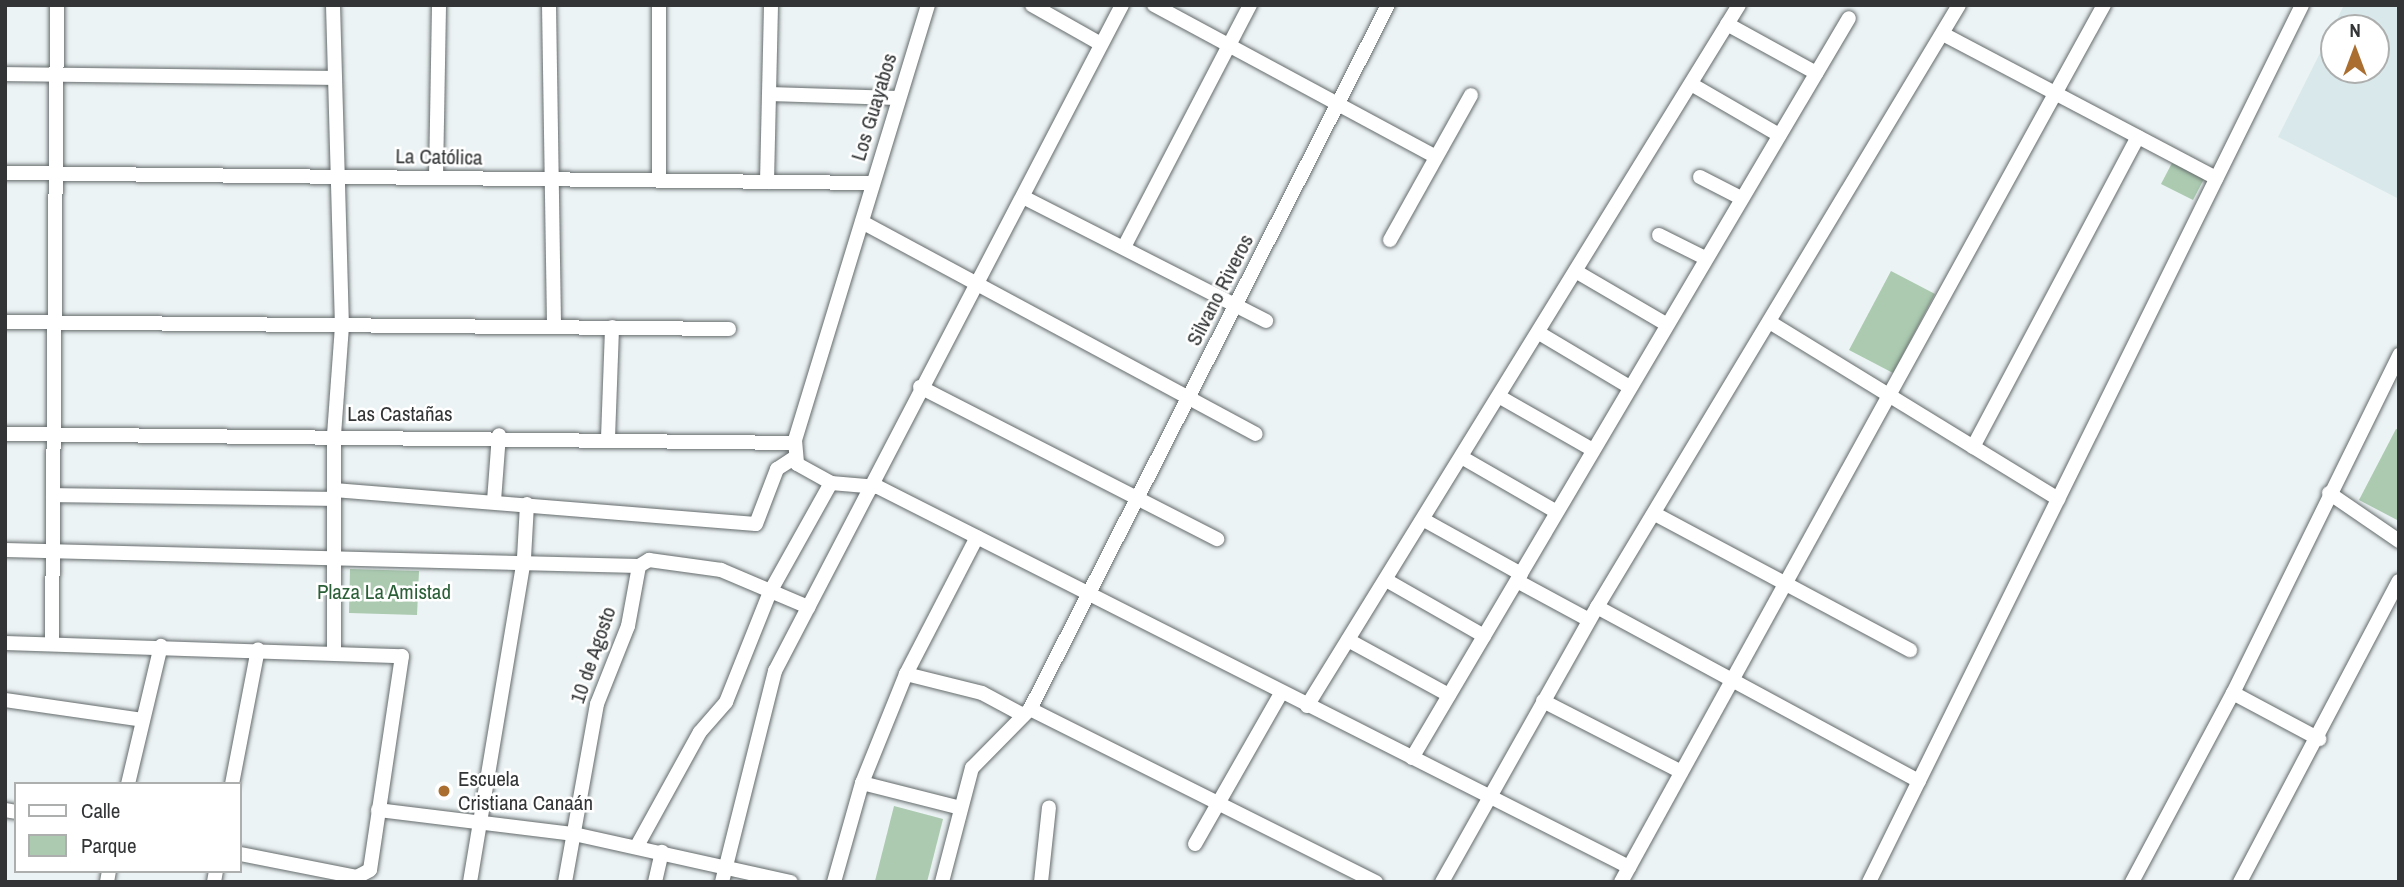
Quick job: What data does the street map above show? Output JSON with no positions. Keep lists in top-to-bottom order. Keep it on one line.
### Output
{"streets":{"street":["Los Guayabos","La Católica","Silvano Riveros","Las Castañas","10 de Agosto"]},"crossings":[["Los Guayabos","La Católica"],["Los Guayabos","Las Castañas"]],"parks":["Plaza La Amistad"],"places":["Escuela Cristiana Canaán"],"legend":["Calle","Parque"],"north":"top"}
